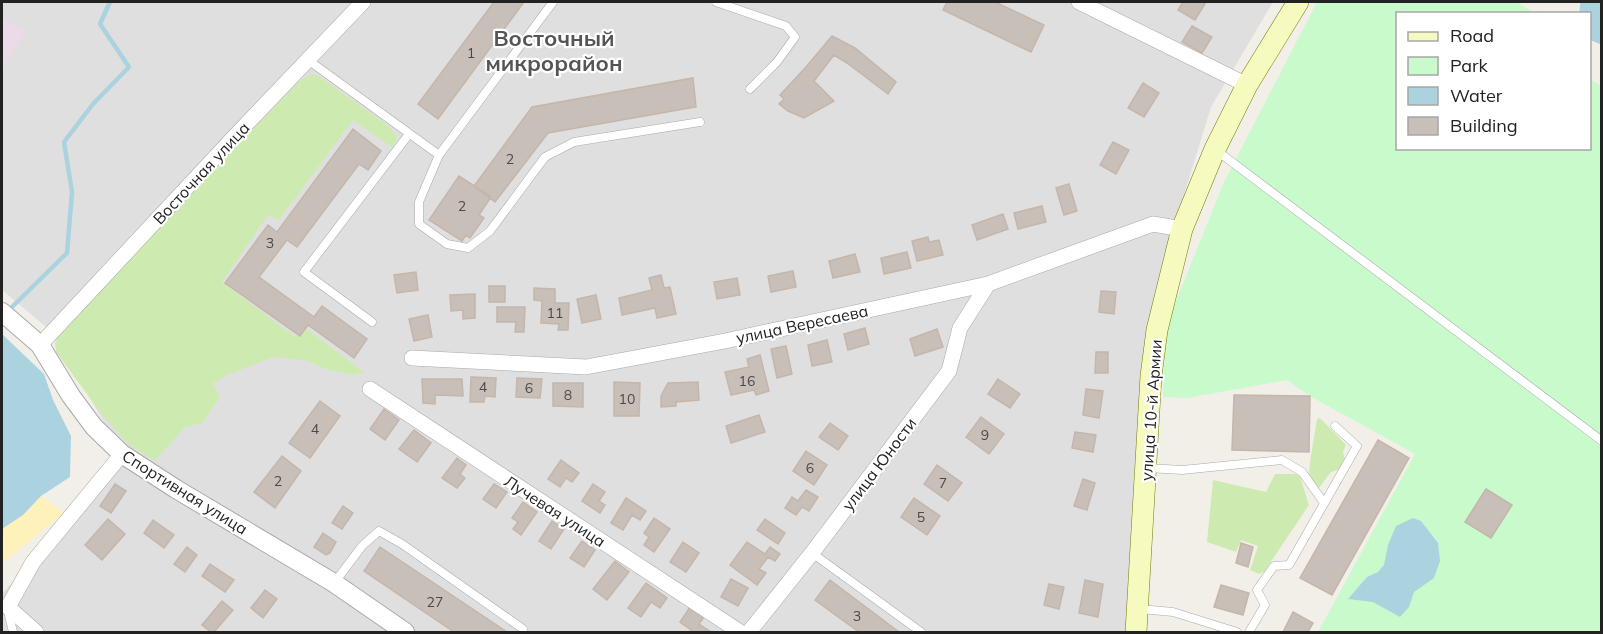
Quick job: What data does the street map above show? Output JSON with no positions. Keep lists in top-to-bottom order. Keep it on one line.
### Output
{"streets":{"main road":["улица 10-й Армии"],"street":["Восточная улица","улица Вересаева","улица Юности","Спортивная улица","Лучевая улица"]},"crossings":[["Восточная улица","Спортивная улица"],["улица Вересаева","улица 10-й Армии"],["улица Вересаева","улица Юности"]],"districts":["Восточный микрорайон"],"house_numbers":["1","2","2","3","11","16","4","6","8","10","4","9","6","2","7","5","27","3"],"legend":["Road","Park","Water","Building"]}
